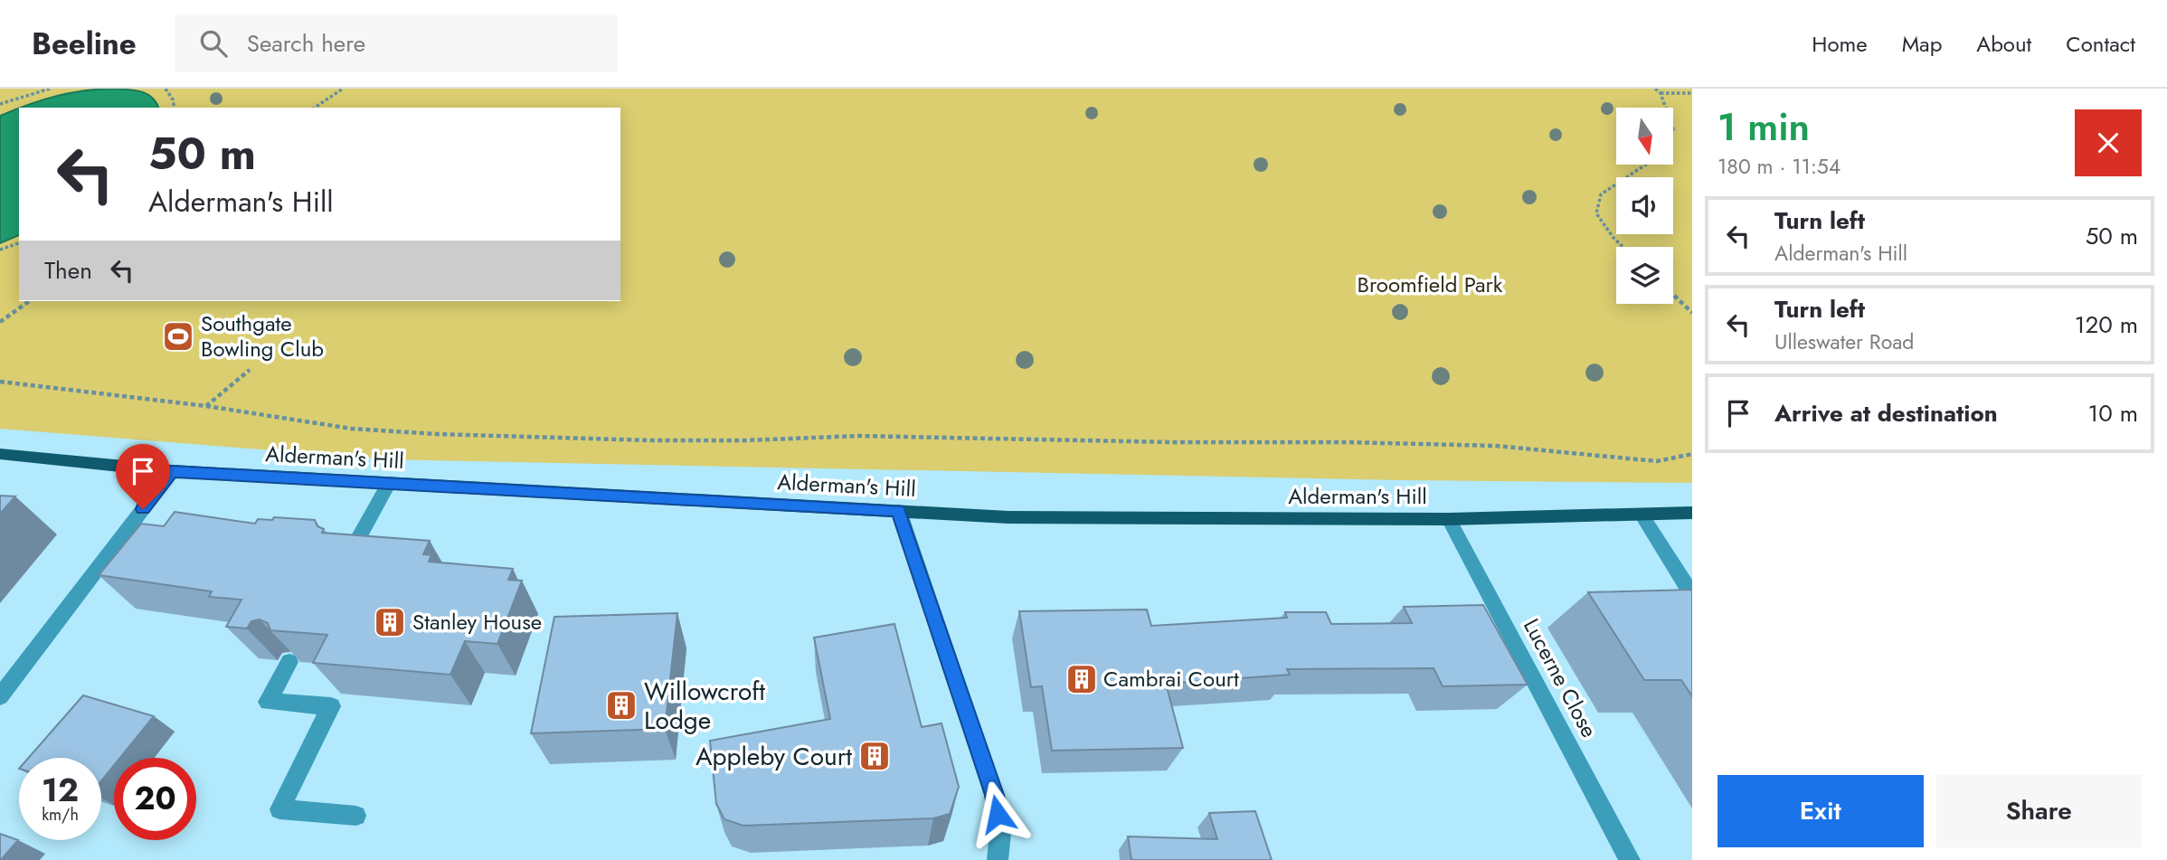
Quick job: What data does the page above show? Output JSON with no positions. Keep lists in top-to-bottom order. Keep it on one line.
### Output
{"streets":{"main road":["Alderman's Hill"],"street":["Lucerne Close"]},"crossings":[["Alderman's Hill","Lucerne Close"]],"parks":["Broomfield Park"],"places":{"sports":["Southgate Bowling Club"],"building":["Stanley House","Cambrai Court","Willowcroft Lodge","Appleby Court"]},"north":"bottom","page":{"header":"Beeline","search":"Search here","nav":["Home","Map","About","Contact"],"heading":["1 min","180 m · 11:54"],"turn":["50 m","Alderman's Hill"],"list":[{"name":"Turn left","note":"Alderman's Hill","value":"50 m"},{"name":"Turn left","note":"Ulleswater Road","value":"120 m"},{"name":"Arrive at destination","value":"10 m"}],"then":"Then","speed":"12 km/h","limit":"20","buttons":["Exit","Share"]}}
